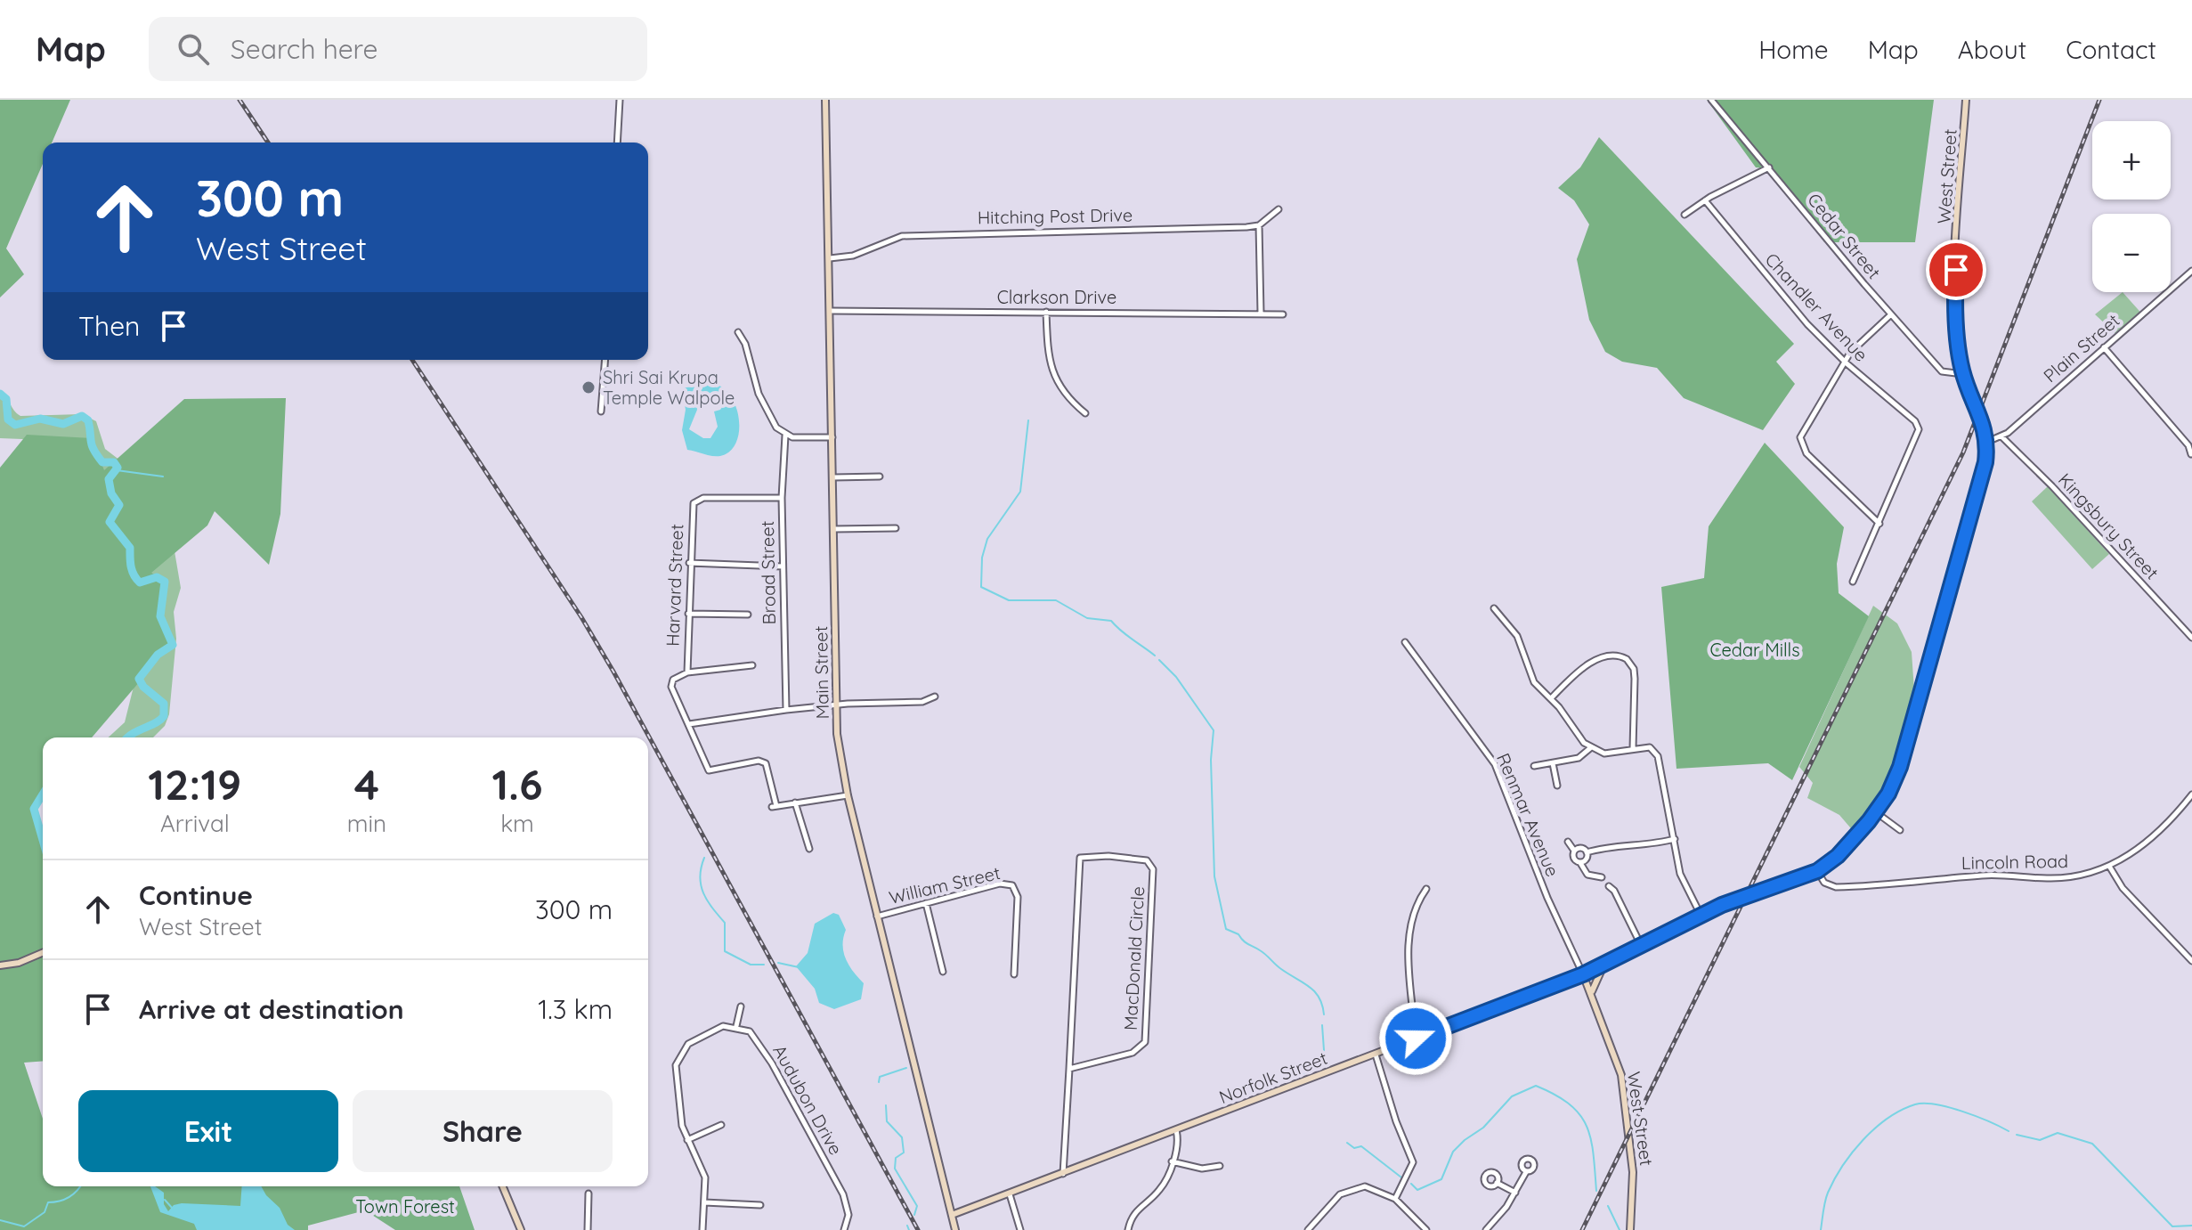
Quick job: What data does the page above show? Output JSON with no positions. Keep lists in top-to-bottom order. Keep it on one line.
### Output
{"streets":{"main road":["West Street","Main Street","Norfolk Street"],"street":["Hitching Post Drive","Cedar Street","Clarkson Drive","Chandler Avenue","Plain Street","Kingsbury Street","Broad Street","Harvard Street","Renmar Avenue","Lincoln Road","William Street","MacDonald Circle","Audubon Drive"]},"crossings":[["West Street","Cedar Street"],["West Street","Plain Street"],["West Street","Renmar Avenue"],["West Street","Lincoln Road"],["West Street","Norfolk Street"],["Hitching Post Drive","Main Street"],["Clarkson Drive","Main Street"],["Plain Street","Kingsbury Street"],["Broad Street","Harvard Street"],["Main Street","William Street"],["Main Street","Norfolk Street"],["Renmar Avenue","Norfolk Street"],["MacDonald Circle","Norfolk Street"]],"parks":["Cedar Mills","Town Forest"],"places":["Shri Sai Krupa Temple Walpole"],"page":{"header":"Map","search":"Search here","nav":["Home","Map","About","Contact"],"map_buttons":["+","−"],"turn":["300 m","West Street"],"then":"Then","eta":["12:19","Arrival","4","min","1.6","km"],"list":[{"name":"Continue","note":"West Street","value":"300 m"},{"name":"Arrive at destination","value":"1.3 km"}],"buttons":["Exit","Share"]}}
